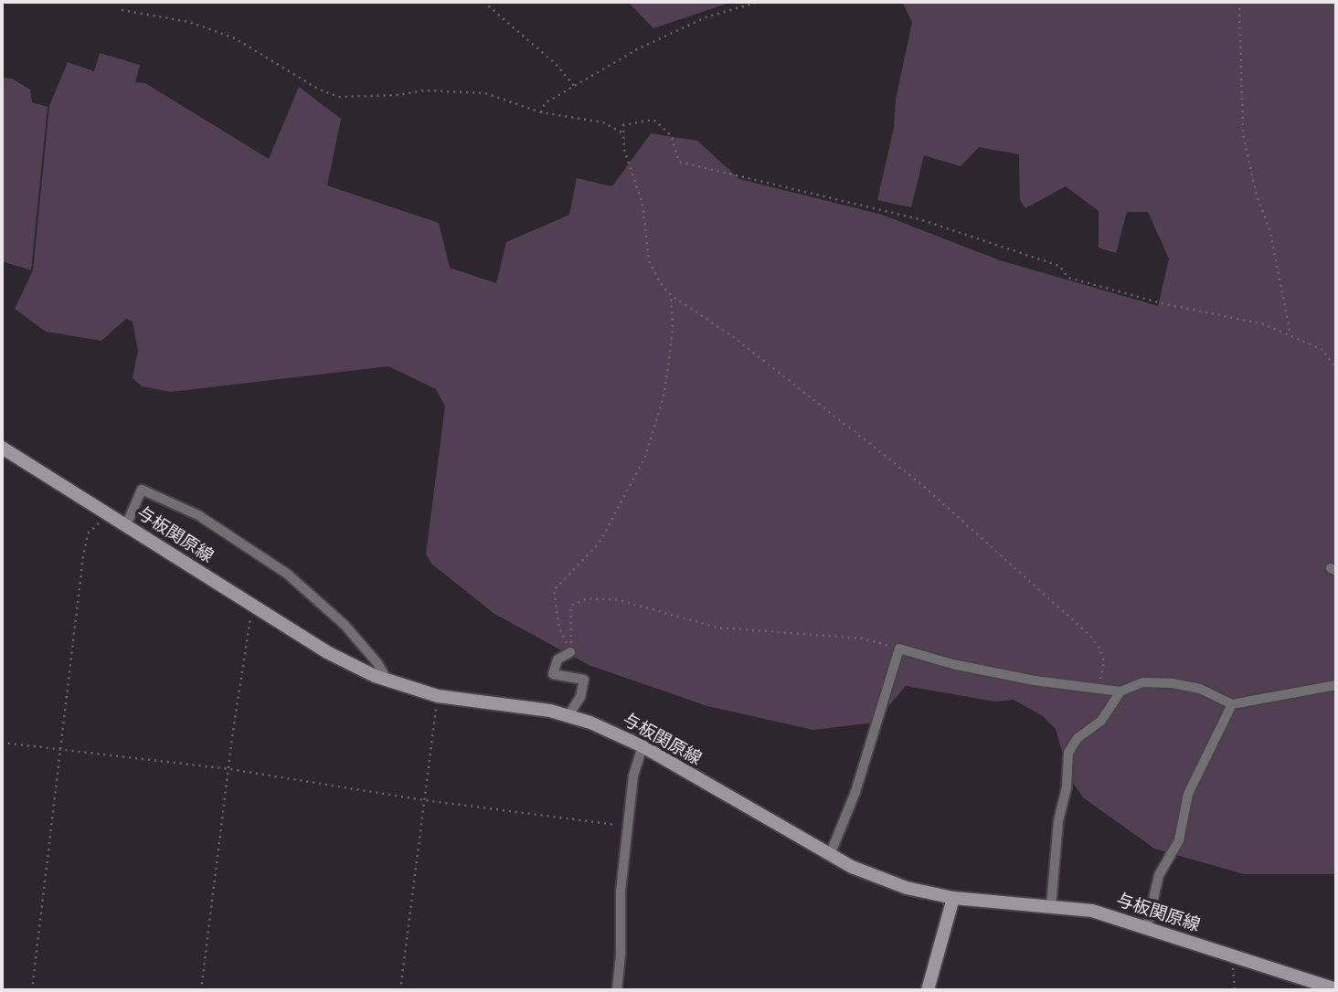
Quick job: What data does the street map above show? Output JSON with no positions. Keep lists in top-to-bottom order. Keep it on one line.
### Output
{"streets":{"main road":["与板関原線"]}}
